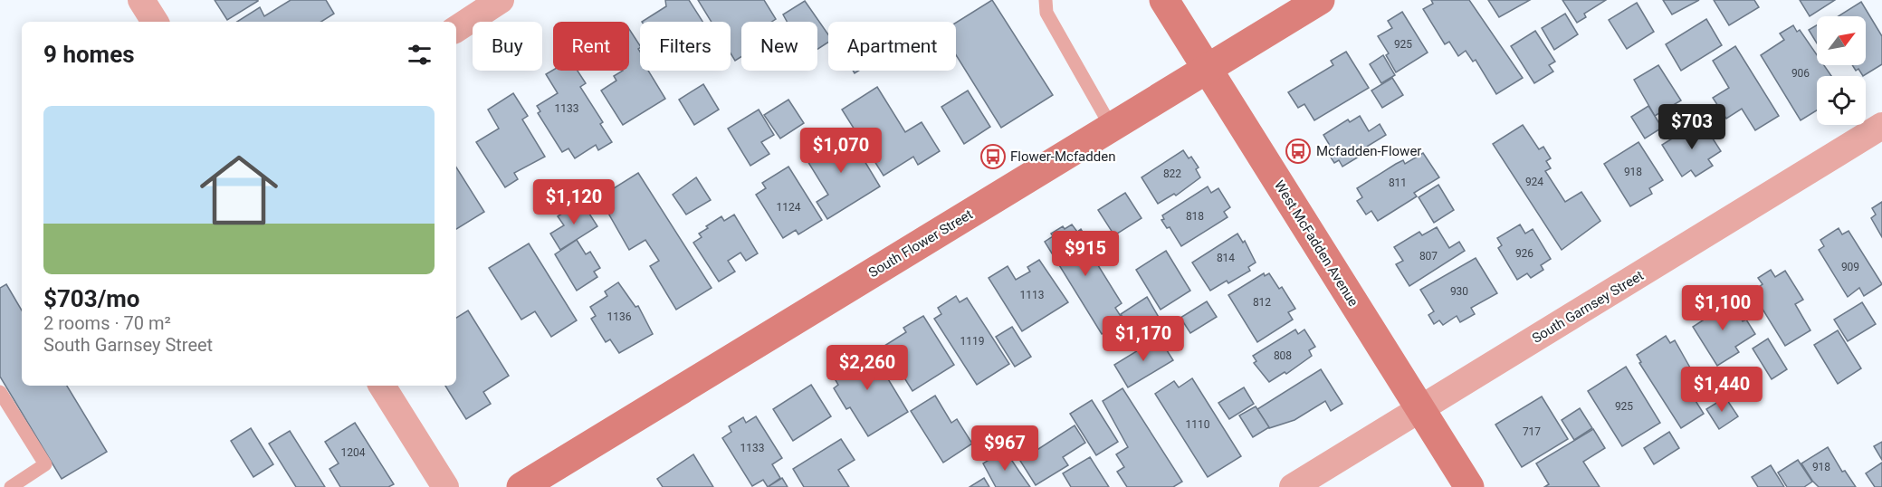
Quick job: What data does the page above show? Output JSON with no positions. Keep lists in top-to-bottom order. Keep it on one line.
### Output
{"streets":{"street":["South Flower Street","West McFadden Avenue","South Garnsey Street"]},"crossings":[["South Flower Street","West McFadden Avenue"],["West McFadden Avenue","South Garnsey Street"]],"places":{"bus stop":["Mcfadden-Flower","Flower-Mcfadden"]},"house_numbers":["925","906","1133","918","822","924","811","1124","818","926","807","814","909","930","1113","812","1136","1119","808","925","1110","717","1133","1204","918"],"north":"top right","page":{"chip":["Buy","Rent","Filters","New","Apartment"],"heading":"9 homes","list":[{"name":"$703/mo","note":"2 rooms · 70 m² · South Garnsey Street"}],"price":["$703","$1,070","$1,120","$915","$1,100","$1,170","$2,260","$1,440","$967"]}}
